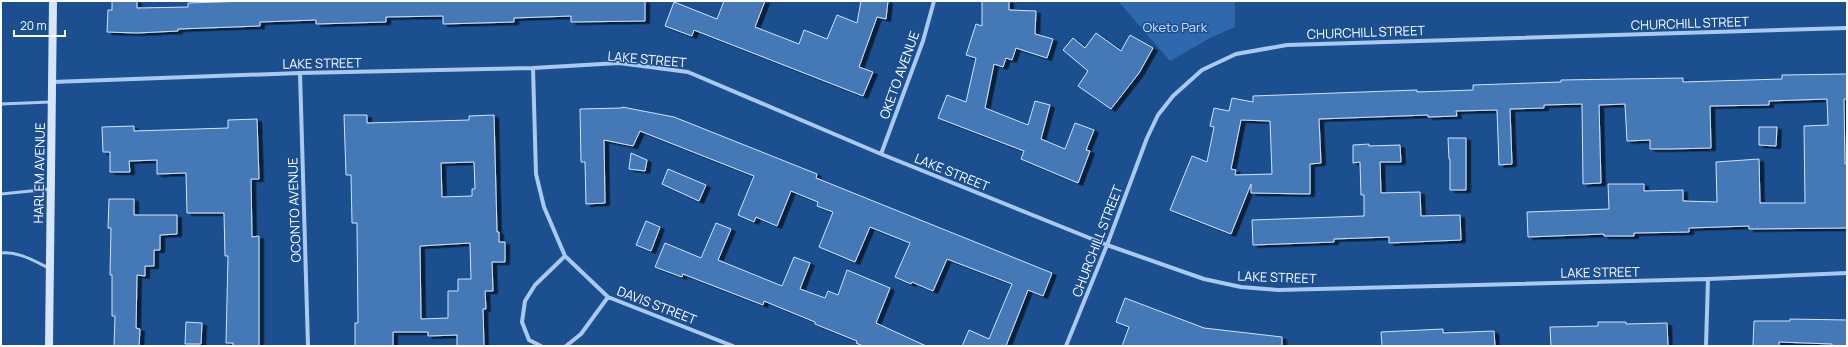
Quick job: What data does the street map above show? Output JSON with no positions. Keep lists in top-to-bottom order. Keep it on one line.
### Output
{"streets":{"main road":["HARLEM AVENUE"],"street":["CHURCHILL STREET","LAKE STREET","OKETO AVENUE","OCONTO AVENUE","DAVIS STREET"]},"crossings":[["CHURCHILL STREET","LAKE STREET"],["LAKE STREET","OKETO AVENUE"],["LAKE STREET","HARLEM AVENUE"],["LAKE STREET","OCONTO AVENUE"],["LAKE STREET","DAVIS STREET"]],"parks":["Oketo Park"],"scale_bar":"20 m"}
